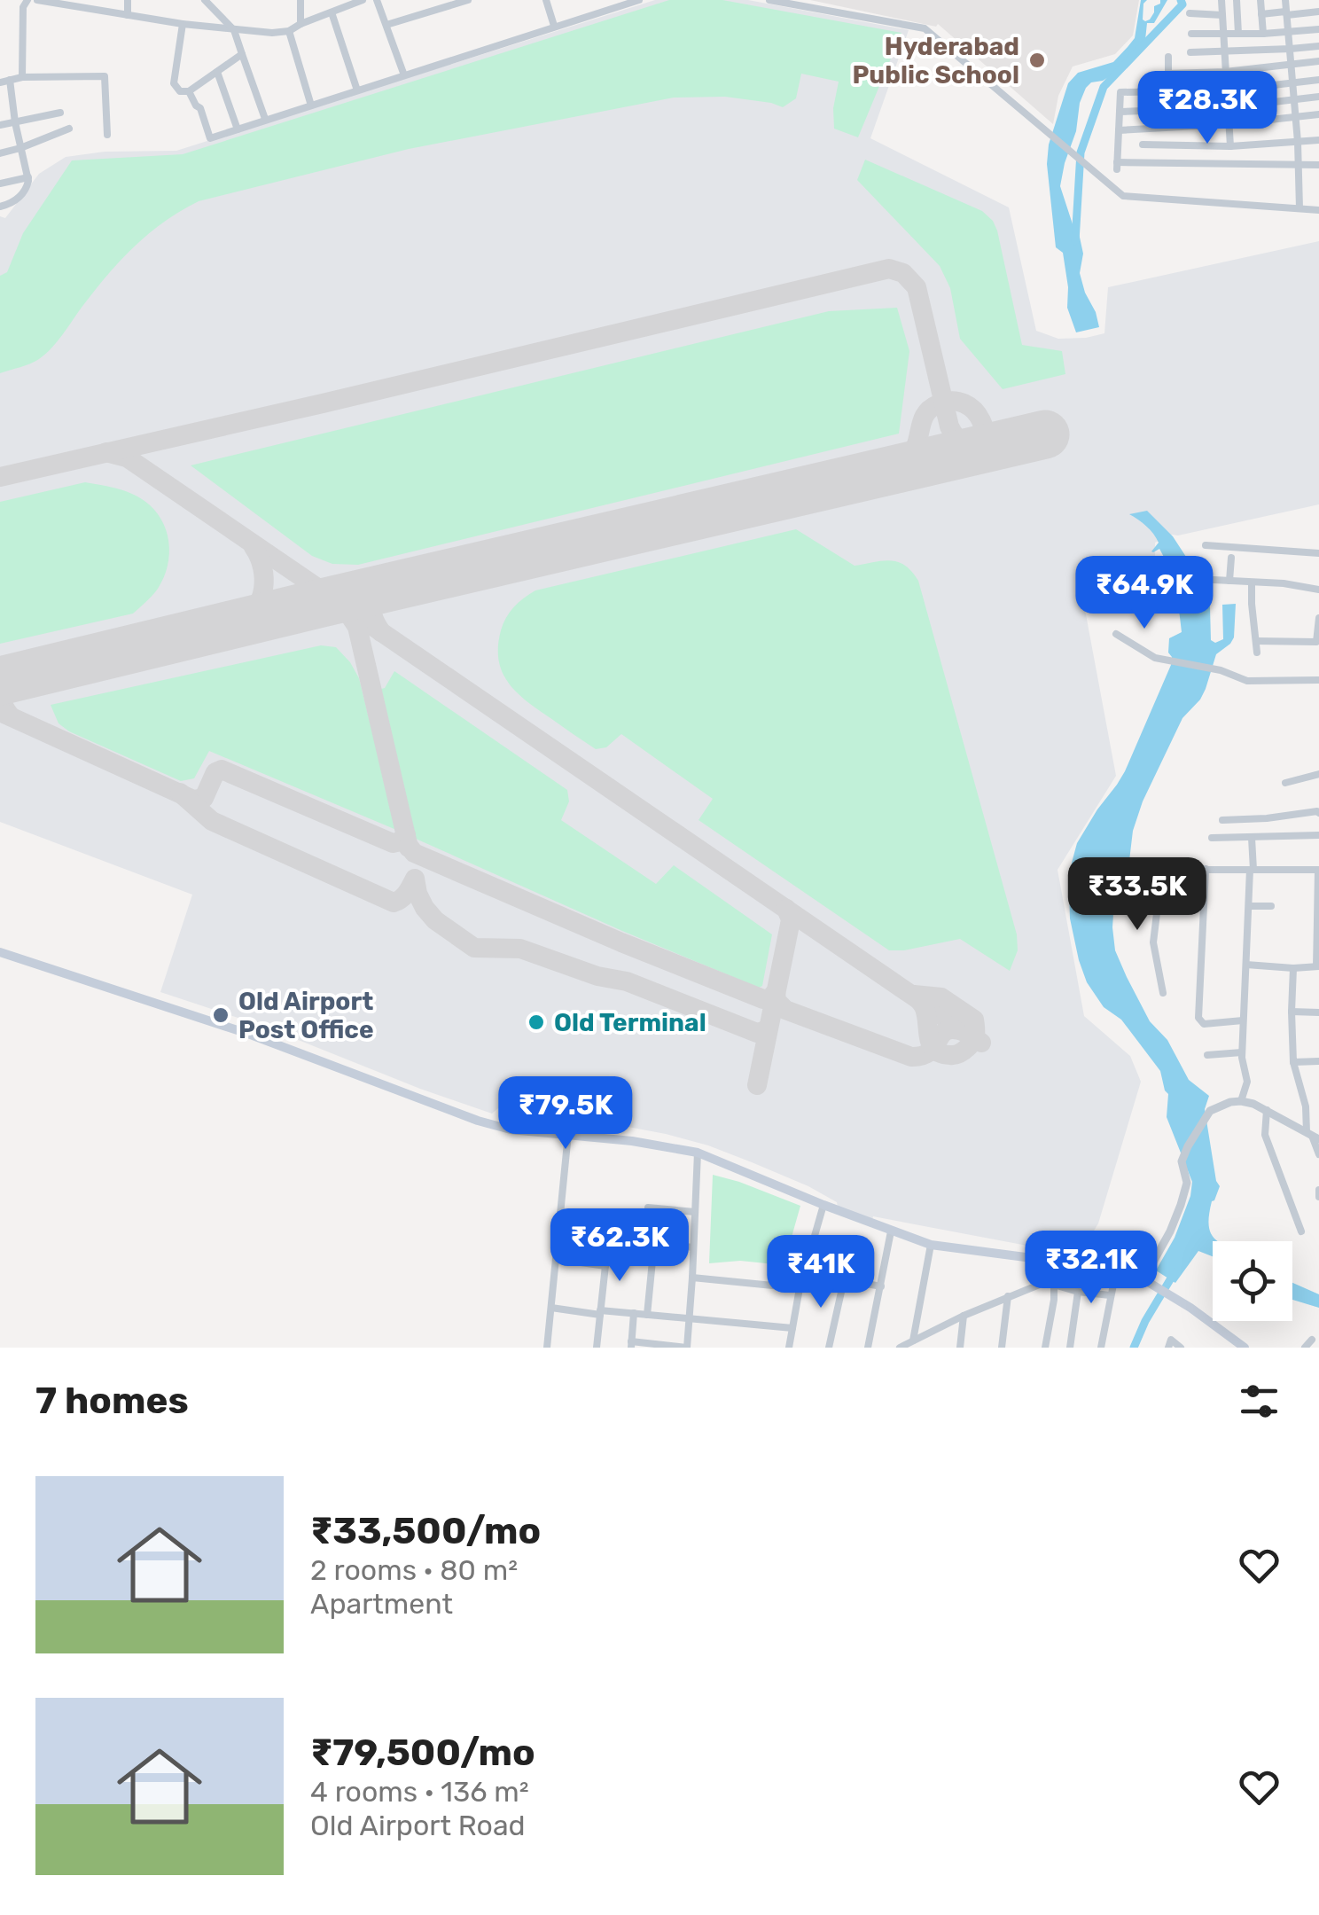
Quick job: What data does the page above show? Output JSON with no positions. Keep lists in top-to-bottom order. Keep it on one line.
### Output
{"places":["Hyderabad Public School","Old Airport Post Office","Old Terminal"],"page":{"price":["₹28.3K","₹64.9K","₹33.5K","₹79.5K","₹62.3K","₹32.1K","₹41K"],"heading":"7 homes","list":[{"name":"₹33,500/mo","note":"2 rooms · 80 m² · Apartment"},{"name":"₹79,500/mo","note":"4 rooms · 136 m² · Old Airport Road"}]}}
